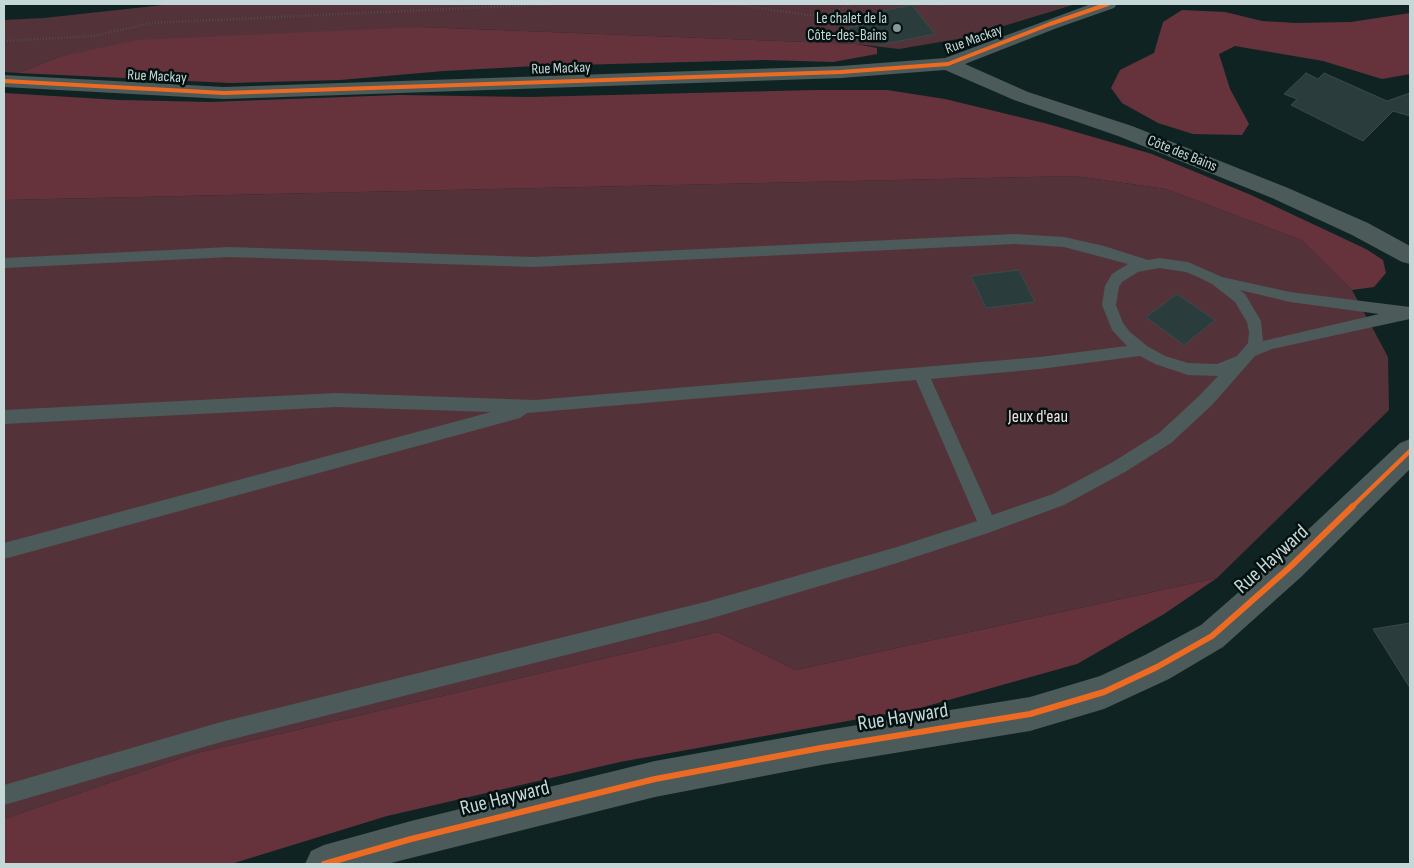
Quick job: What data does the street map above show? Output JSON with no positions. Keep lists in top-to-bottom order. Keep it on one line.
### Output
{"streets":{"street":["Rue Mackay","Côte des Bains","Rue Hayward"]},"crossings":[["Rue Mackay","Côte des Bains"]],"parks":["Jeux d'eau"],"places":["Le chalet de la Côte-des-Bains"]}
